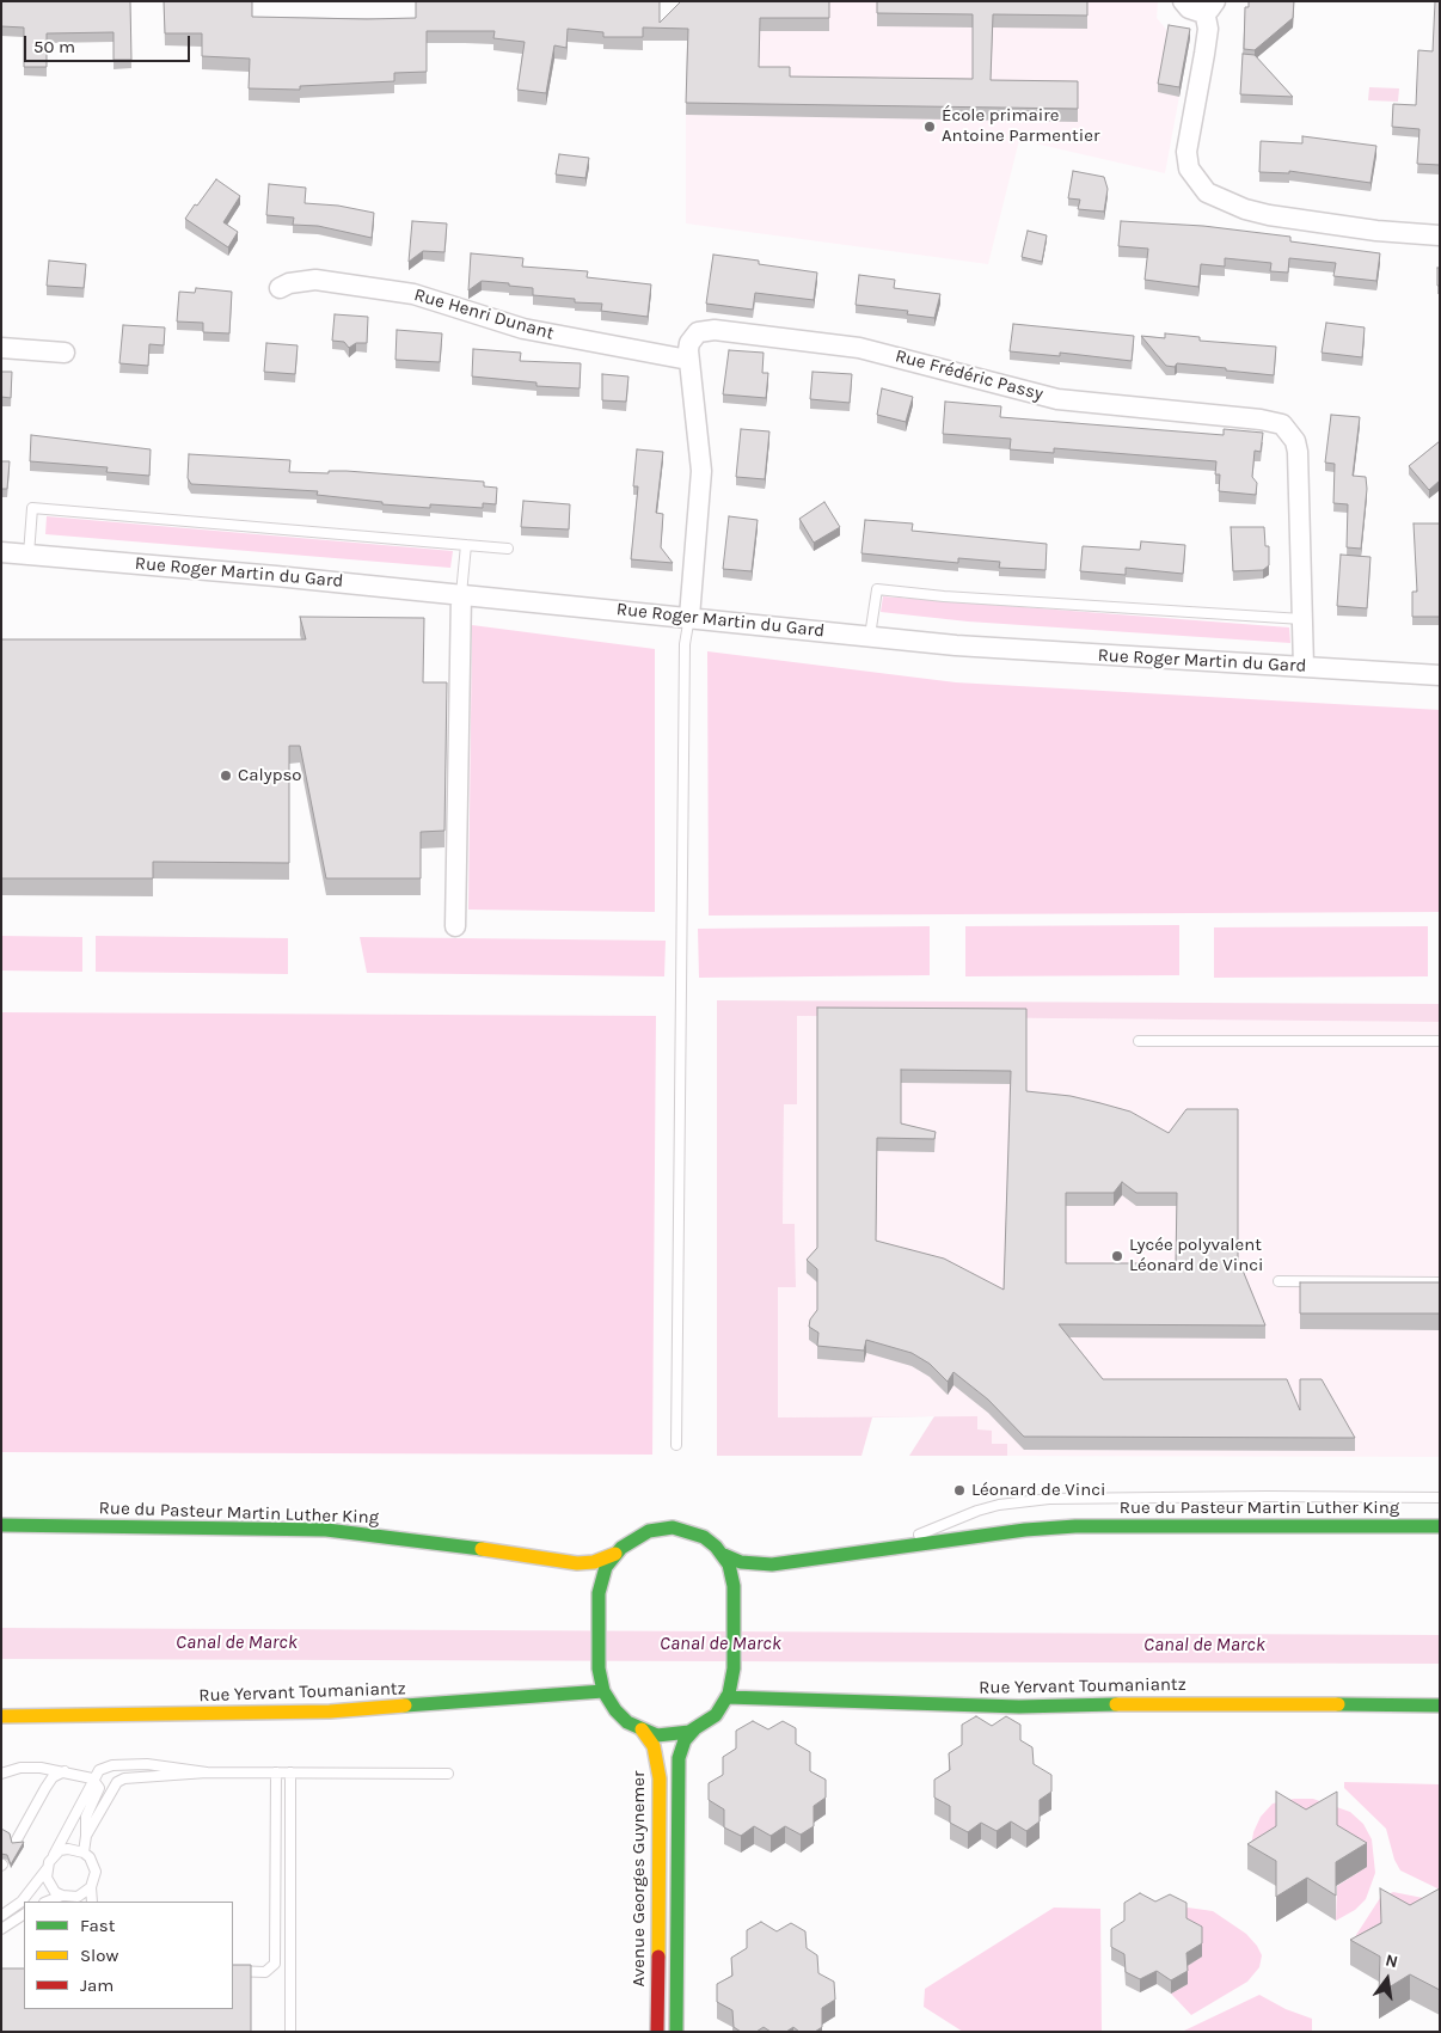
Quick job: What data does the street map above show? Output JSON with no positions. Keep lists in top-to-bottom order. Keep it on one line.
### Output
{"streets":{"street":["Rue Henri Dunant","Rue Frédéric Passy","Rue Roger Martin du Gard","Rue du Pasteur Martin Luther King","Rue Yervant Toumaniantz","Avenue Georges Guynemer"]},"crossings":[["Rue Henri Dunant","Rue Frédéric Passy"],["Rue Frédéric Passy","Rue Roger Martin du Gard"],["Rue du Pasteur Martin Luther King","Rue Yervant Toumaniantz"],["Rue du Pasteur Martin Luther King","Avenue Georges Guynemer"],["Rue Yervant Toumaniantz","Avenue Georges Guynemer"]],"water":["Canal de Marck"],"places":["École primaire Antoine Parmentier","Calypso","Lycée polyvalent Léonard de Vinci","Léonard de Vinci"],"legend":["Fast","Slow","Jam"],"scale_bar":"50 m","north":"top"}
